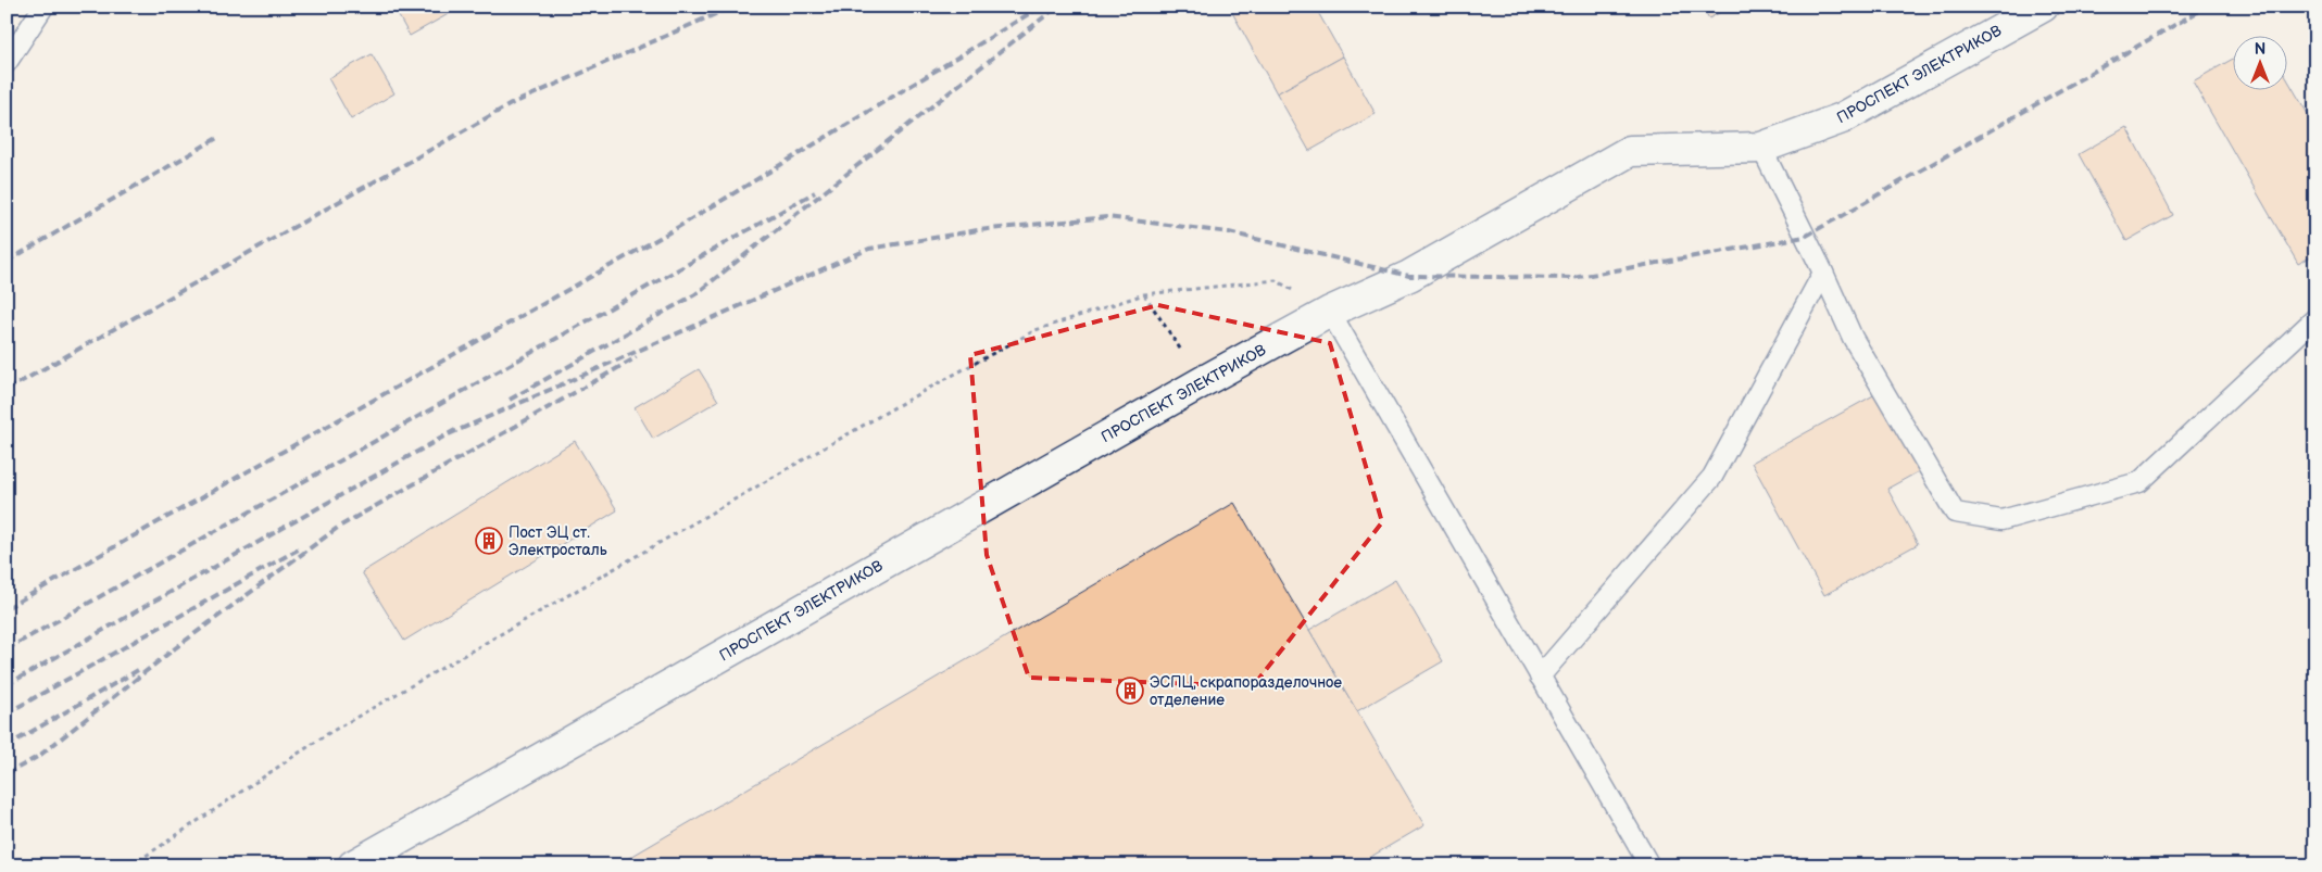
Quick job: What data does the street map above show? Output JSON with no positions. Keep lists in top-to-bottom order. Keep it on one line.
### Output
{"streets":{"street":["ПРОСПЕКТ ЭЛЕКТРИКОВ"]},"places":{"building":["Пост ЭЦ ст. Электросталь","ЭСПЦ, скрапоразделочное отделение"]},"north":"top"}
